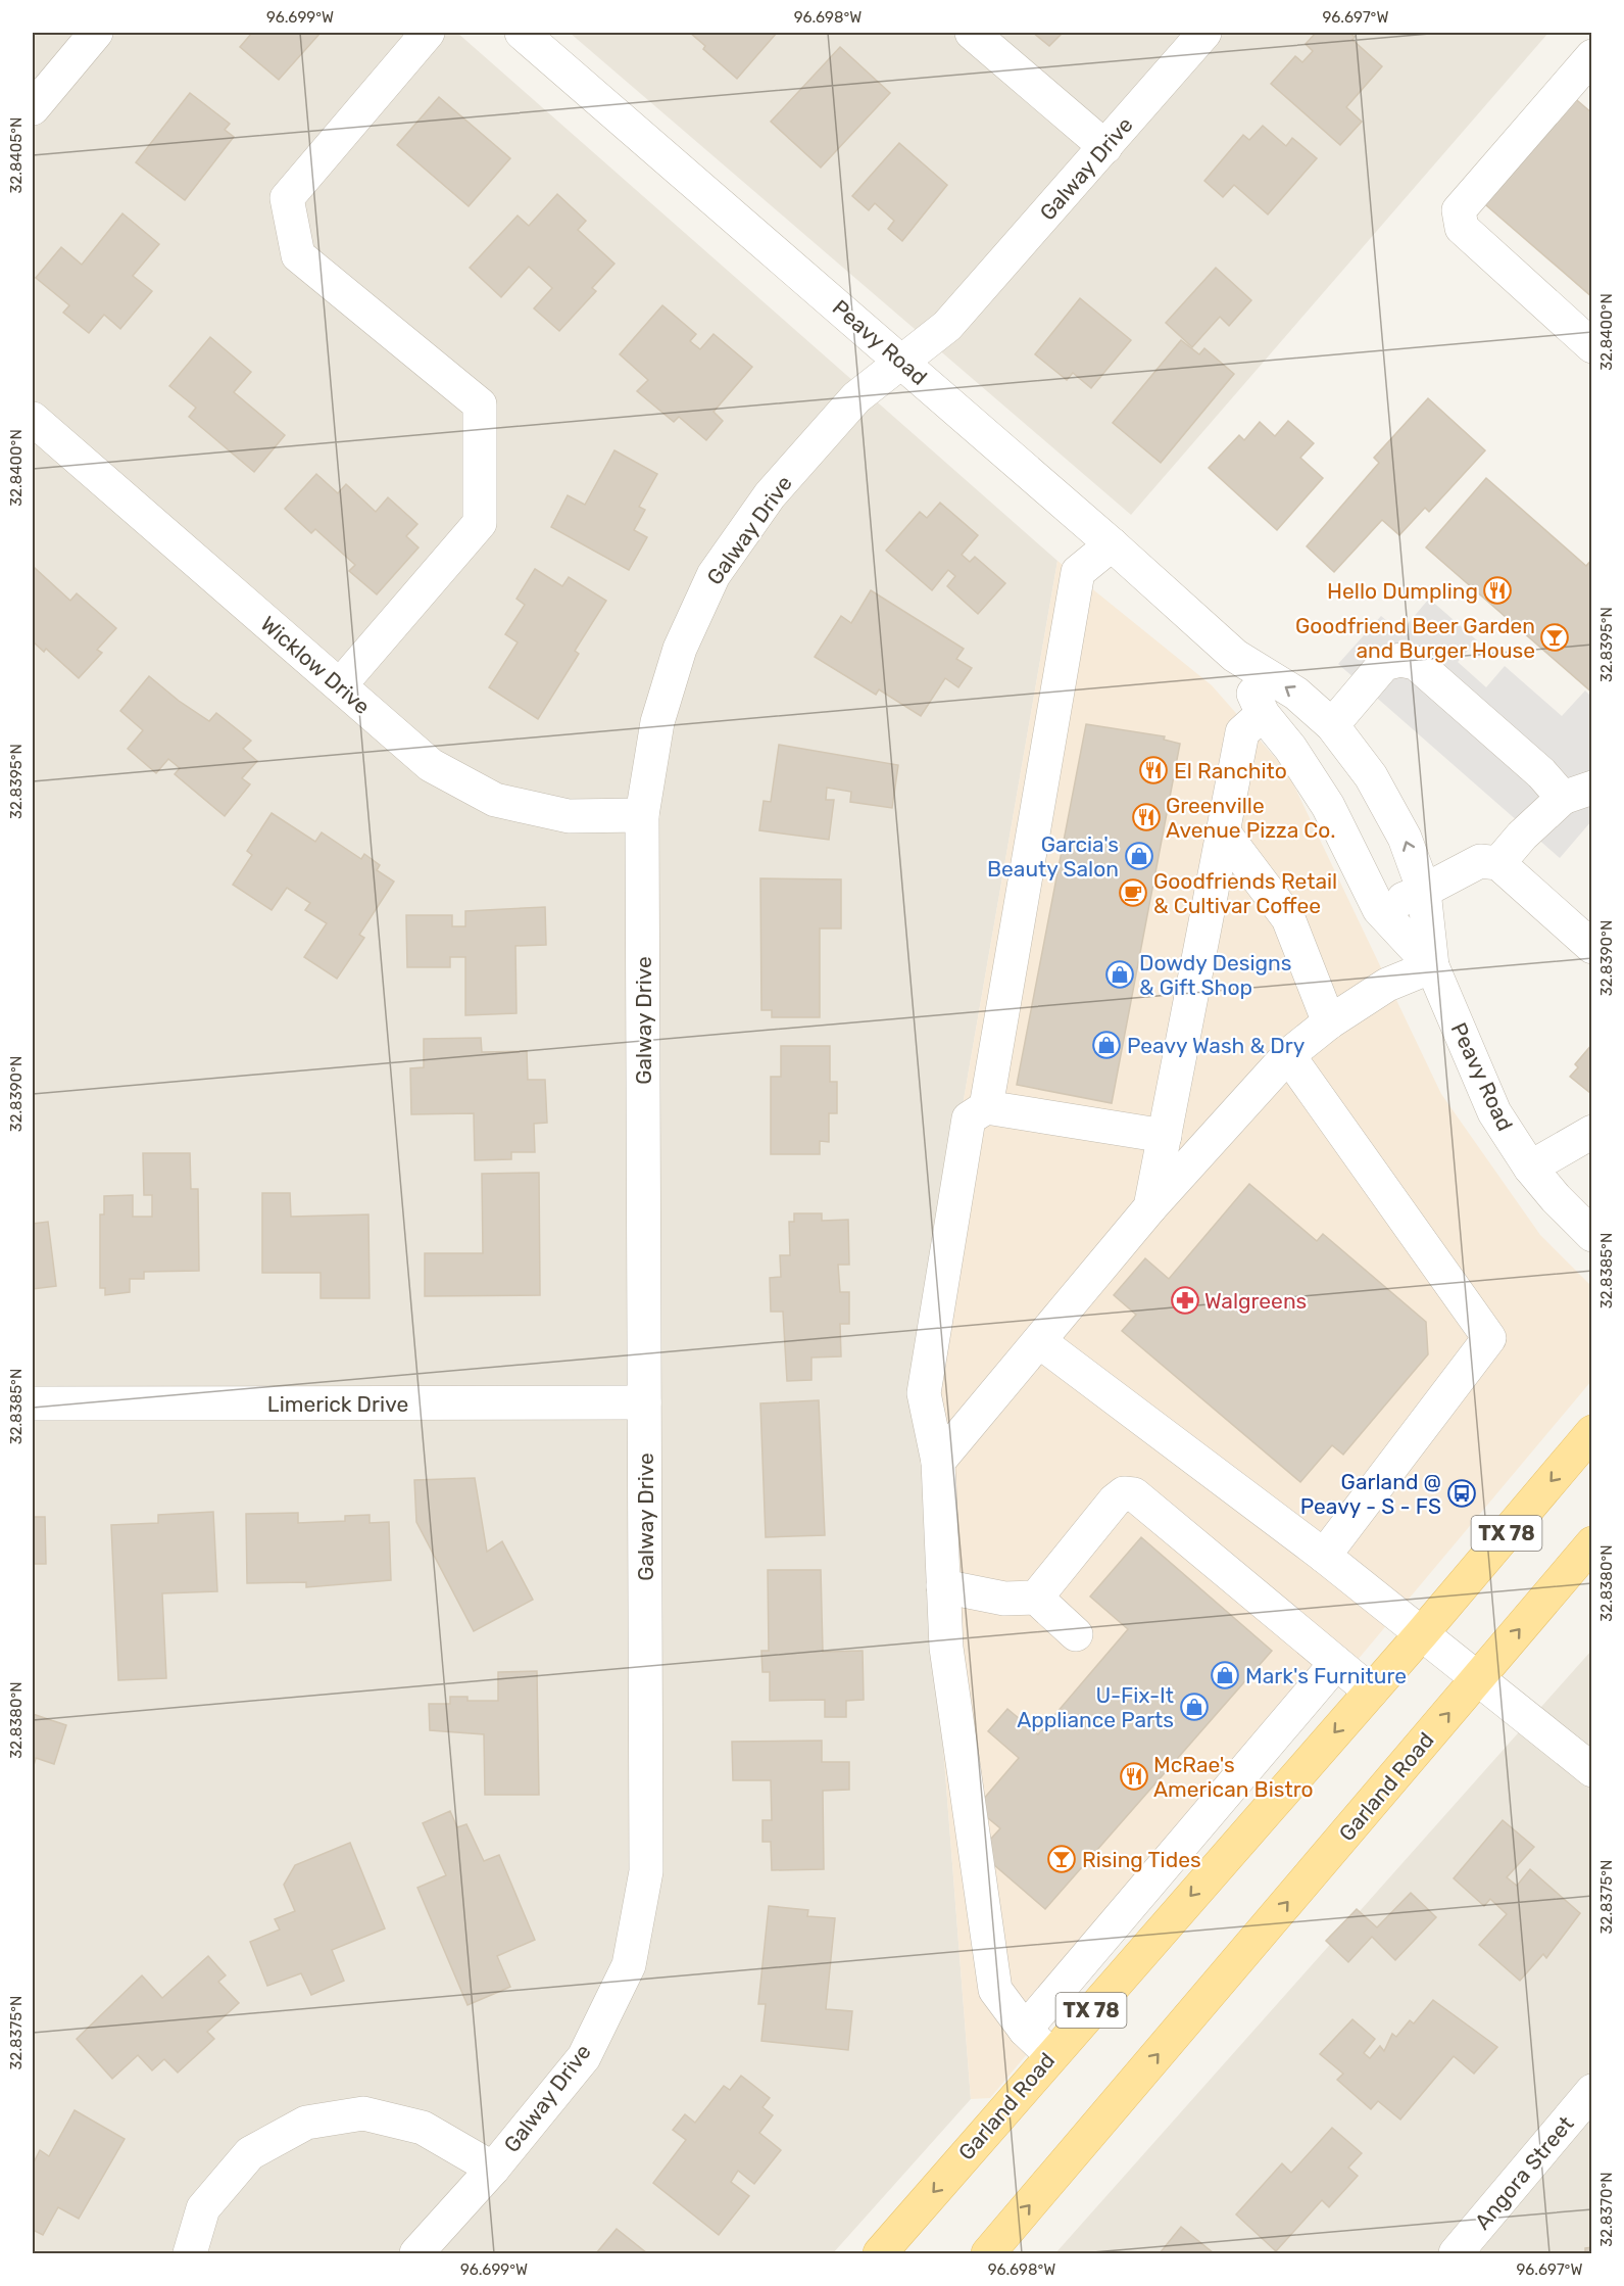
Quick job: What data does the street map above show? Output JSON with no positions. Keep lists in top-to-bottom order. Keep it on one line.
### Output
{"streets":{"main road":["TX 78","Garland Road"],"street":["Galway Drive","Peavy Road","Wicklow Drive","Limerick Drive","Angora Street"]},"crossings":[["Galway Drive","Peavy Road"],["Galway Drive","Wicklow Drive"],["Galway Drive","Limerick Drive"]],"places":{"restaurant":["Hello Dumpling","El Ranchito","Greenville Avenue Pizza Co.","McRae's American Bistro"],"bar":["Goodfriend Beer Garden and Burger House","Rising Tides"],"shop":["Garcia's Beauty Salon","Dowdy Designs & Gift Shop","Peavy Wash & Dry","Mark's Furniture","U-Fix-It Appliance Parts"],"cafe":["Goodfriends Retail & Cultivar Coffee"],"pharmacy":["Walgreens"],"bus stop":["Garland @ Peavy - S - FS"]},"coordinates":["96.699°W","96.698°W","96.697°W","32.8405°N","32.8400°N","32.8395°N","32.8390°N","32.8385°N","32.8380°N","32.8375°N","32.8370°N"]}
